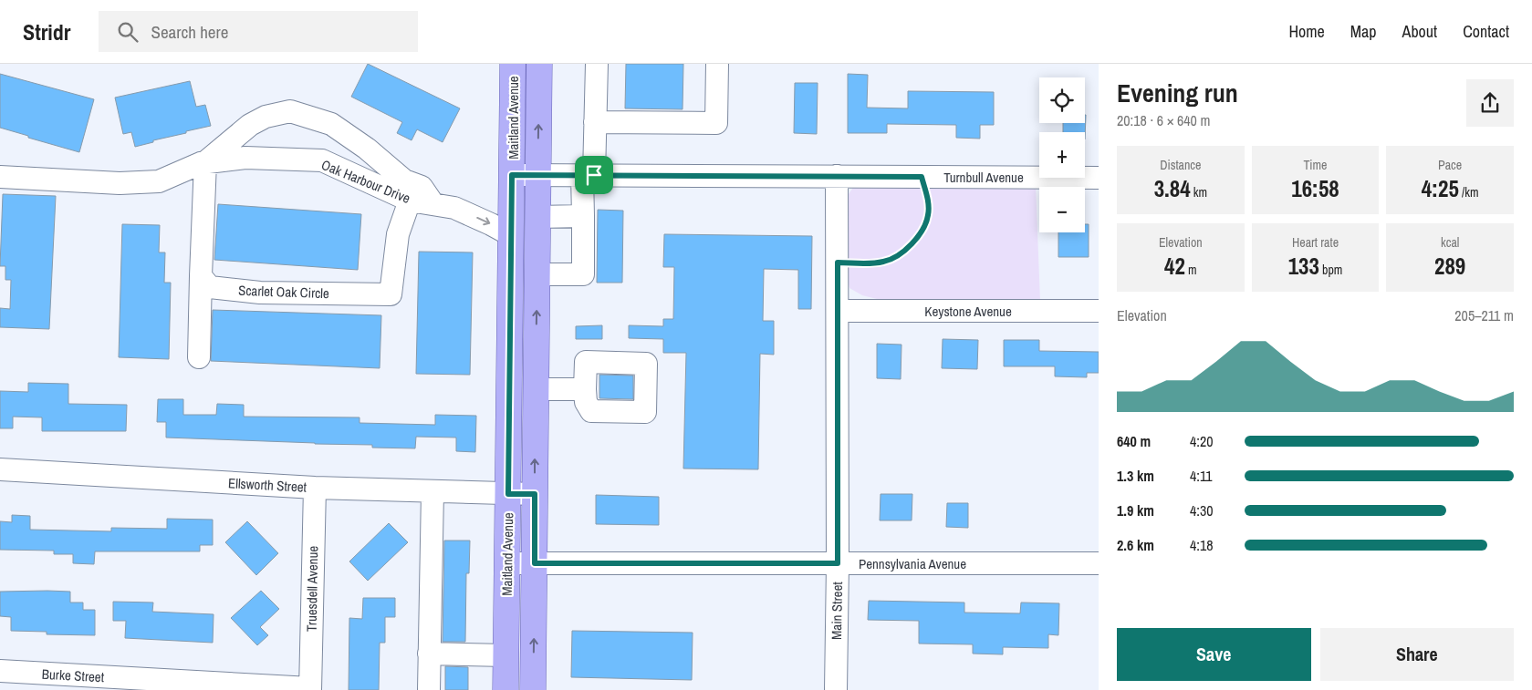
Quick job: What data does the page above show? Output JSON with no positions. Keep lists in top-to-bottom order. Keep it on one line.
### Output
{"streets":{"main road":["Maitland Avenue"],"street":["Turnbull Avenue","Oak Harbour Drive","Scarlet Oak Circle","Keystone Avenue","Ellsworth Street","Pennsylvania Avenue","Truesdell Avenue","Main Street","Burke Street"]},"crossings":[["Maitland Avenue","Turnbull Avenue"],["Maitland Avenue","Oak Harbour Drive"],["Maitland Avenue","Ellsworth Street"],["Maitland Avenue","Pennsylvania Avenue"],["Turnbull Avenue","Main Street"],["Oak Harbour Drive","Scarlet Oak Circle"],["Keystone Avenue","Main Street"],["Ellsworth Street","Truesdell Avenue"],["Pennsylvania Avenue","Main Street"],["Truesdell Avenue","Burke Street"]],"page":{"header":"Stridr","search":"Search here","nav":["Home","Map","About","Contact"],"heading":["Evening run","20:18 · 6 × 640 m"],"map_buttons":["+","−"],"stats":[["Distance","3.84 km"],["Time","16:58"],["Pace","4:25 /km"],["Elevation","42 m"],["Heart rate","133 bpm"],["kcal","289"]],"chart":["Elevation","205–211 m"],"list":[{"name":"640 m","note":"4:20"},{"name":"1.3 km","note":"4:11"},{"name":"1.9 km","note":"4:30"},{"name":"2.6 km","note":"4:18"}],"buttons":["Save","Share"]}}
